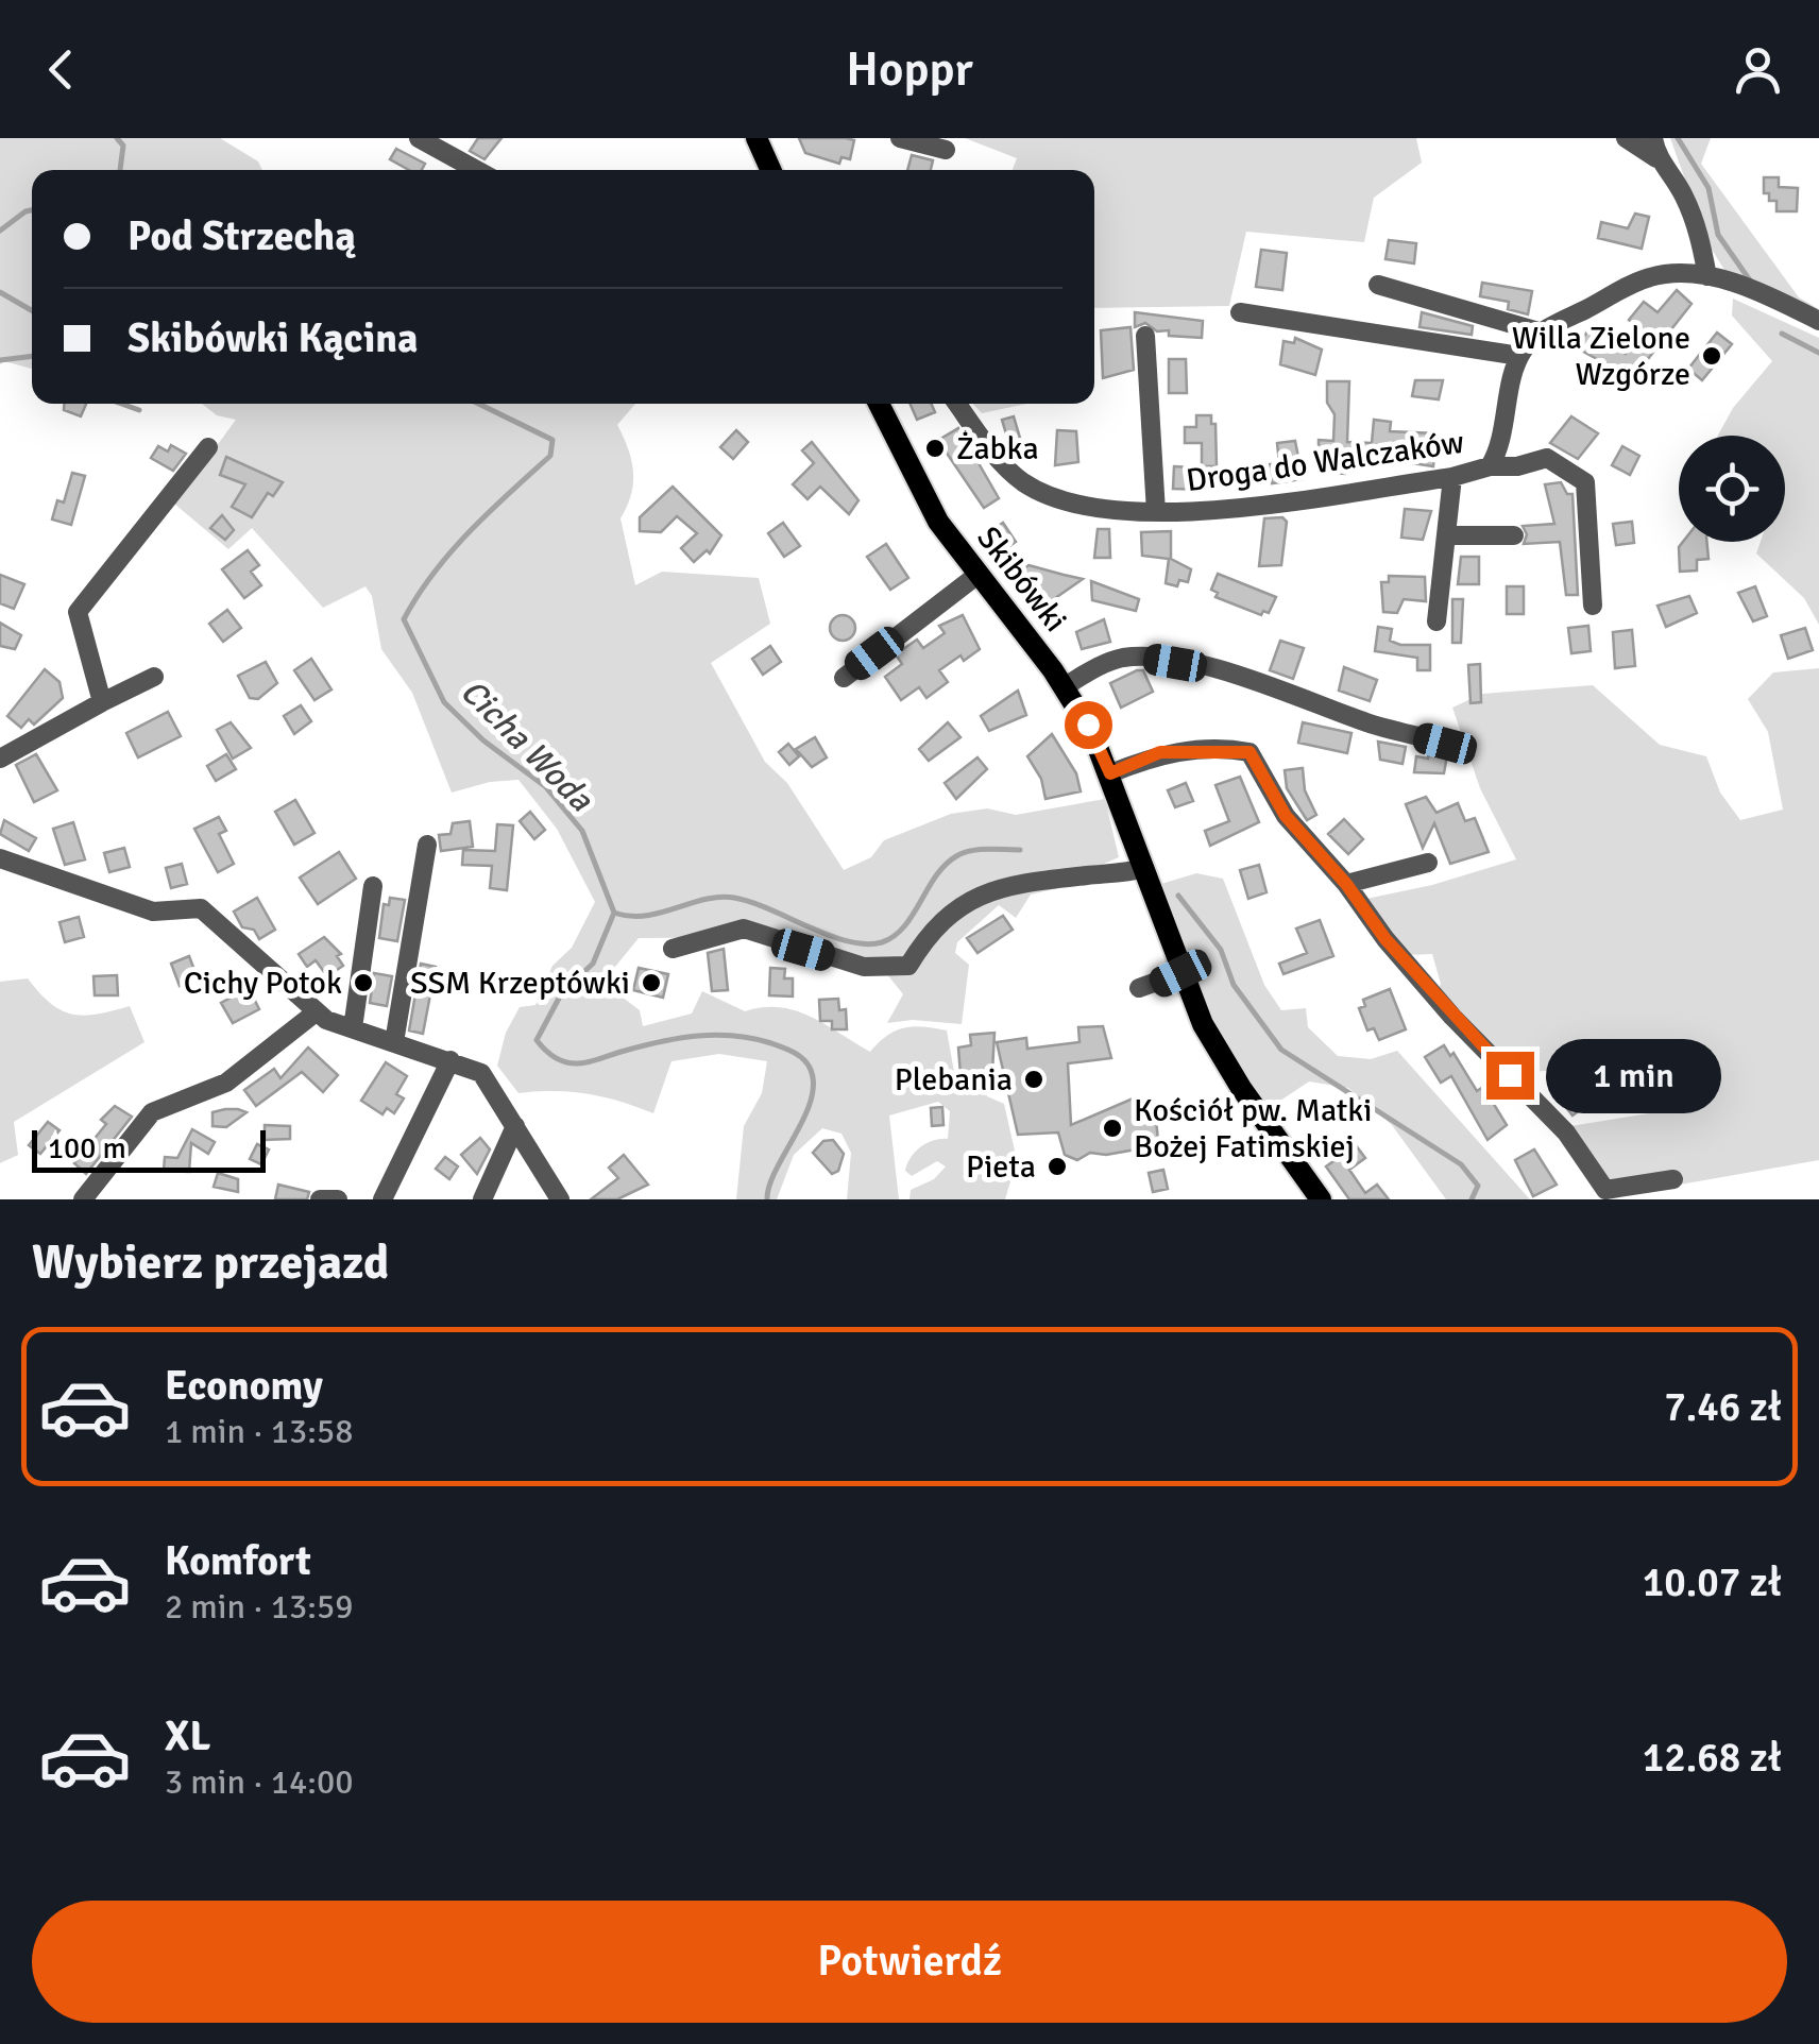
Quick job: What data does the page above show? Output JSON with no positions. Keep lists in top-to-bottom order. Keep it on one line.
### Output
{"streets":{"main road":["Skibówki"],"street":["Droga do Walczaków"]},"water":["Cicha Woda"],"places":["Willa Zielone Wzgórze","Żabka","Cichy Potok","SSM Krzeptówki","Plebania","Kościół pw. Matki Bożej Fatimskiej","Pieta"],"scale_bar":"100 m","page":{"header":"Hoppr","banner":["Pod Strzechą","Skibówki Kącina"],"bubble":"1 min","scale":"100 m","heading":"Wybierz przejazd","list":[{"name":"Economy","note":"1 min · 13:58","value":"7.46 zł"},{"name":"Komfort","note":"2 min · 13:59","value":"10.07 zł"},{"name":"XL","note":"3 min · 14:00","value":"12.68 zł"}],"buttons":"Potwierdź"}}
